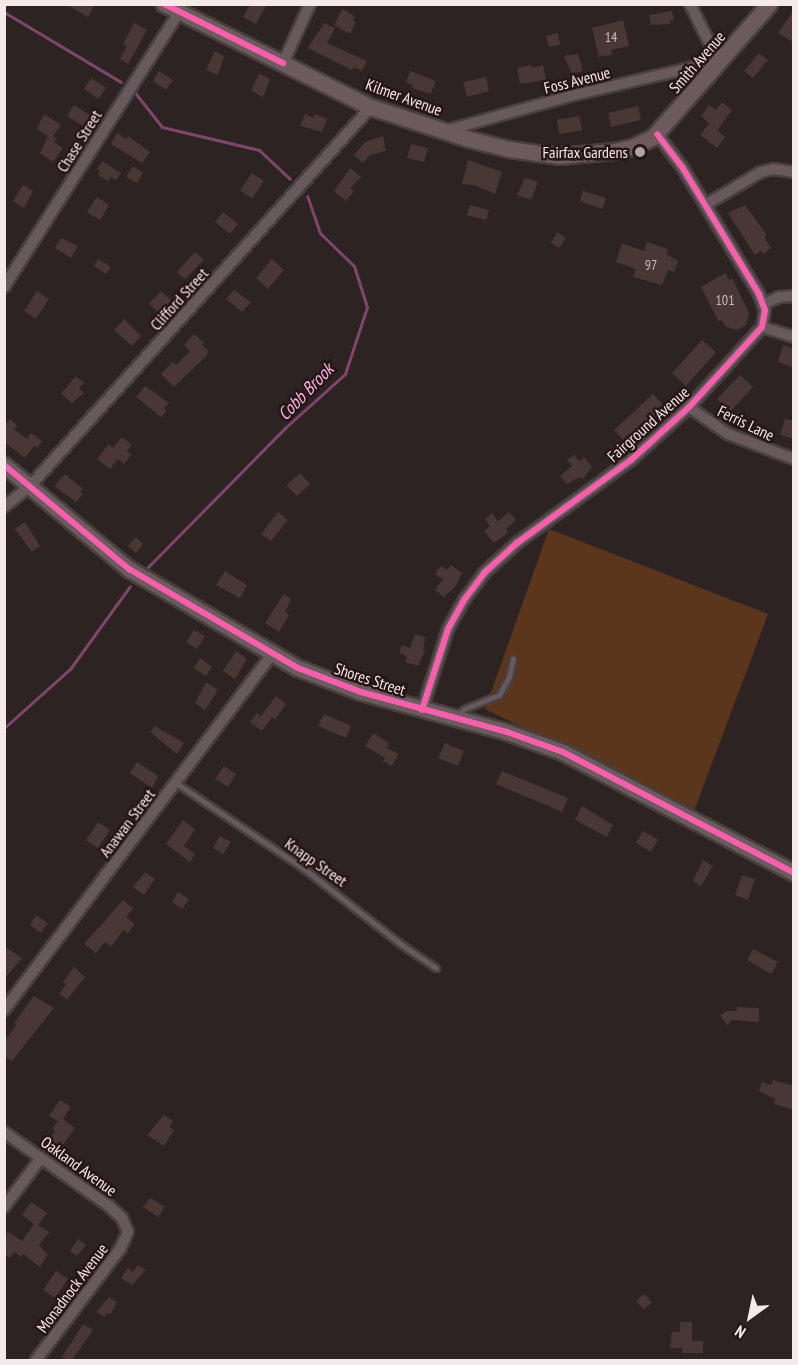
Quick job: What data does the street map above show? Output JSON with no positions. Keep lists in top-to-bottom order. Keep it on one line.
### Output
{"streets":{"street":["Smith Avenue","Foss Avenue","Kilmer Avenue","Chase Street","Clifford Street","Ferris Lane","Fairground Avenue","Shores Street","Anawan Street","Oakland Avenue","Monadnock Avenue"],"lane":["Knapp Street"]},"crossings":[["Smith Avenue","Foss Avenue"],["Smith Avenue","Kilmer Avenue"],["Foss Avenue","Kilmer Avenue"],["Kilmer Avenue","Chase Street"],["Kilmer Avenue","Clifford Street"],["Clifford Street","Shores Street"],["Ferris Lane","Fairground Avenue"],["Fairground Avenue","Shores Street"],["Shores Street","Anawan Street"],["Anawan Street","Knapp Street"],["Oakland Avenue","Monadnock Avenue"]],"water":["Cobb Brook"],"places":["Fairfax Gardens"],"house_numbers":["14","97","101"],"north":"bottom left"}
